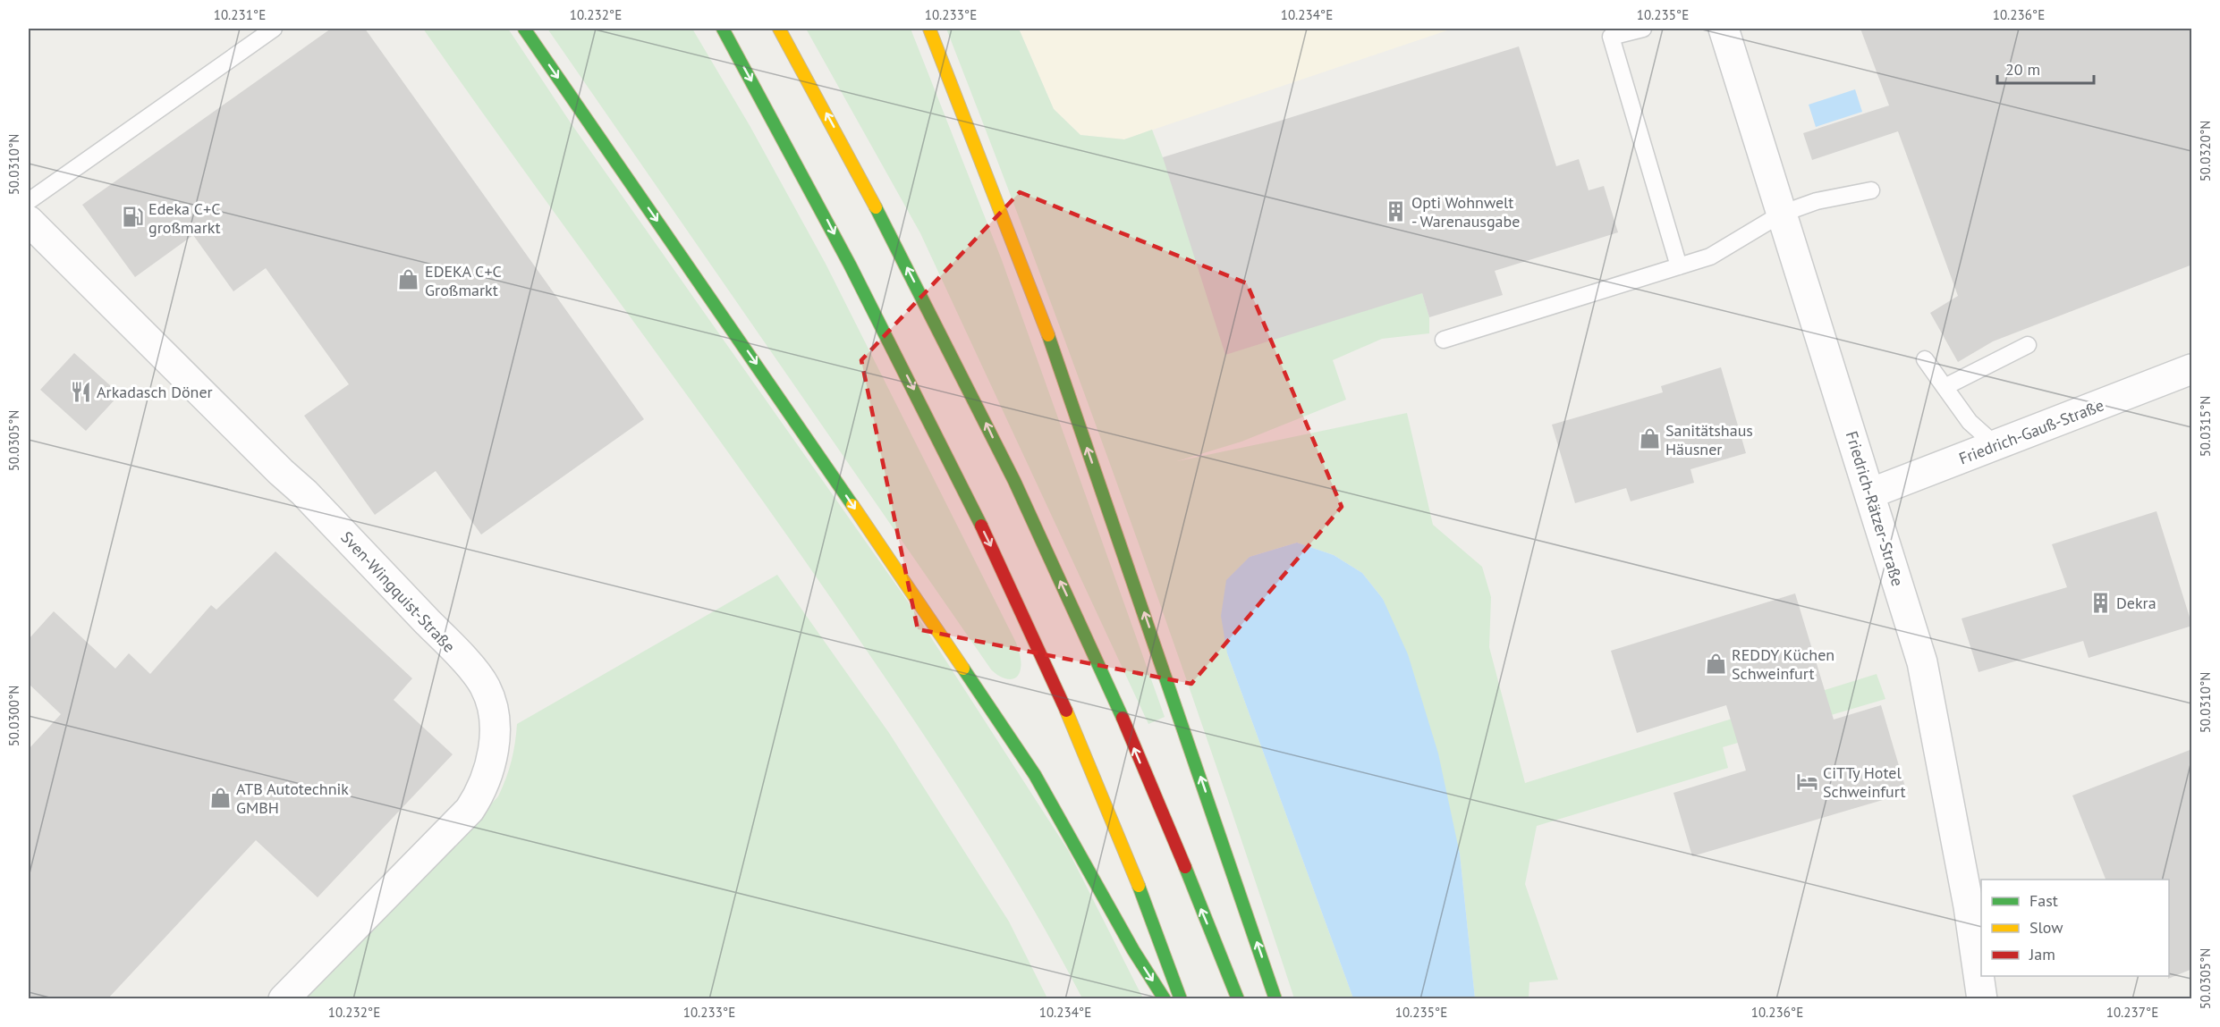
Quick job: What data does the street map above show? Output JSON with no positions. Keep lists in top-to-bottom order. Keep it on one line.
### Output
{"streets":{"street":["Friedrich-Gauß-Straße","Friedrich-Rätzer-Straße","Sven-Wingquist-Straße"]},"crossings":[["Friedrich-Gauß-Straße","Friedrich-Rätzer-Straße"]],"places":{"building":["Opti Wohnwelt - Warenausgabe","Dekra"],"fuel station":["Edeka C+C großmarkt"],"shop":["EDEKA C+C Großmarkt","Sanitätshaus Häusner","REDDY Küchen Schweinfurt","ATB Autotechnik GMBH"],"restaurant":["Arkadasch Döner"],"hotel":["CiTTy Hotel Schweinfurt"]},"legend":["Fast","Slow","Jam"],"scale_bar":"20 m","coordinates":["10.231°E","10.232°E","10.233°E","10.234°E","10.235°E","10.236°E","50.0320°N","50.0310°N","50.0315°N","50.0305°N","50.0300°N","10.237°E"]}
